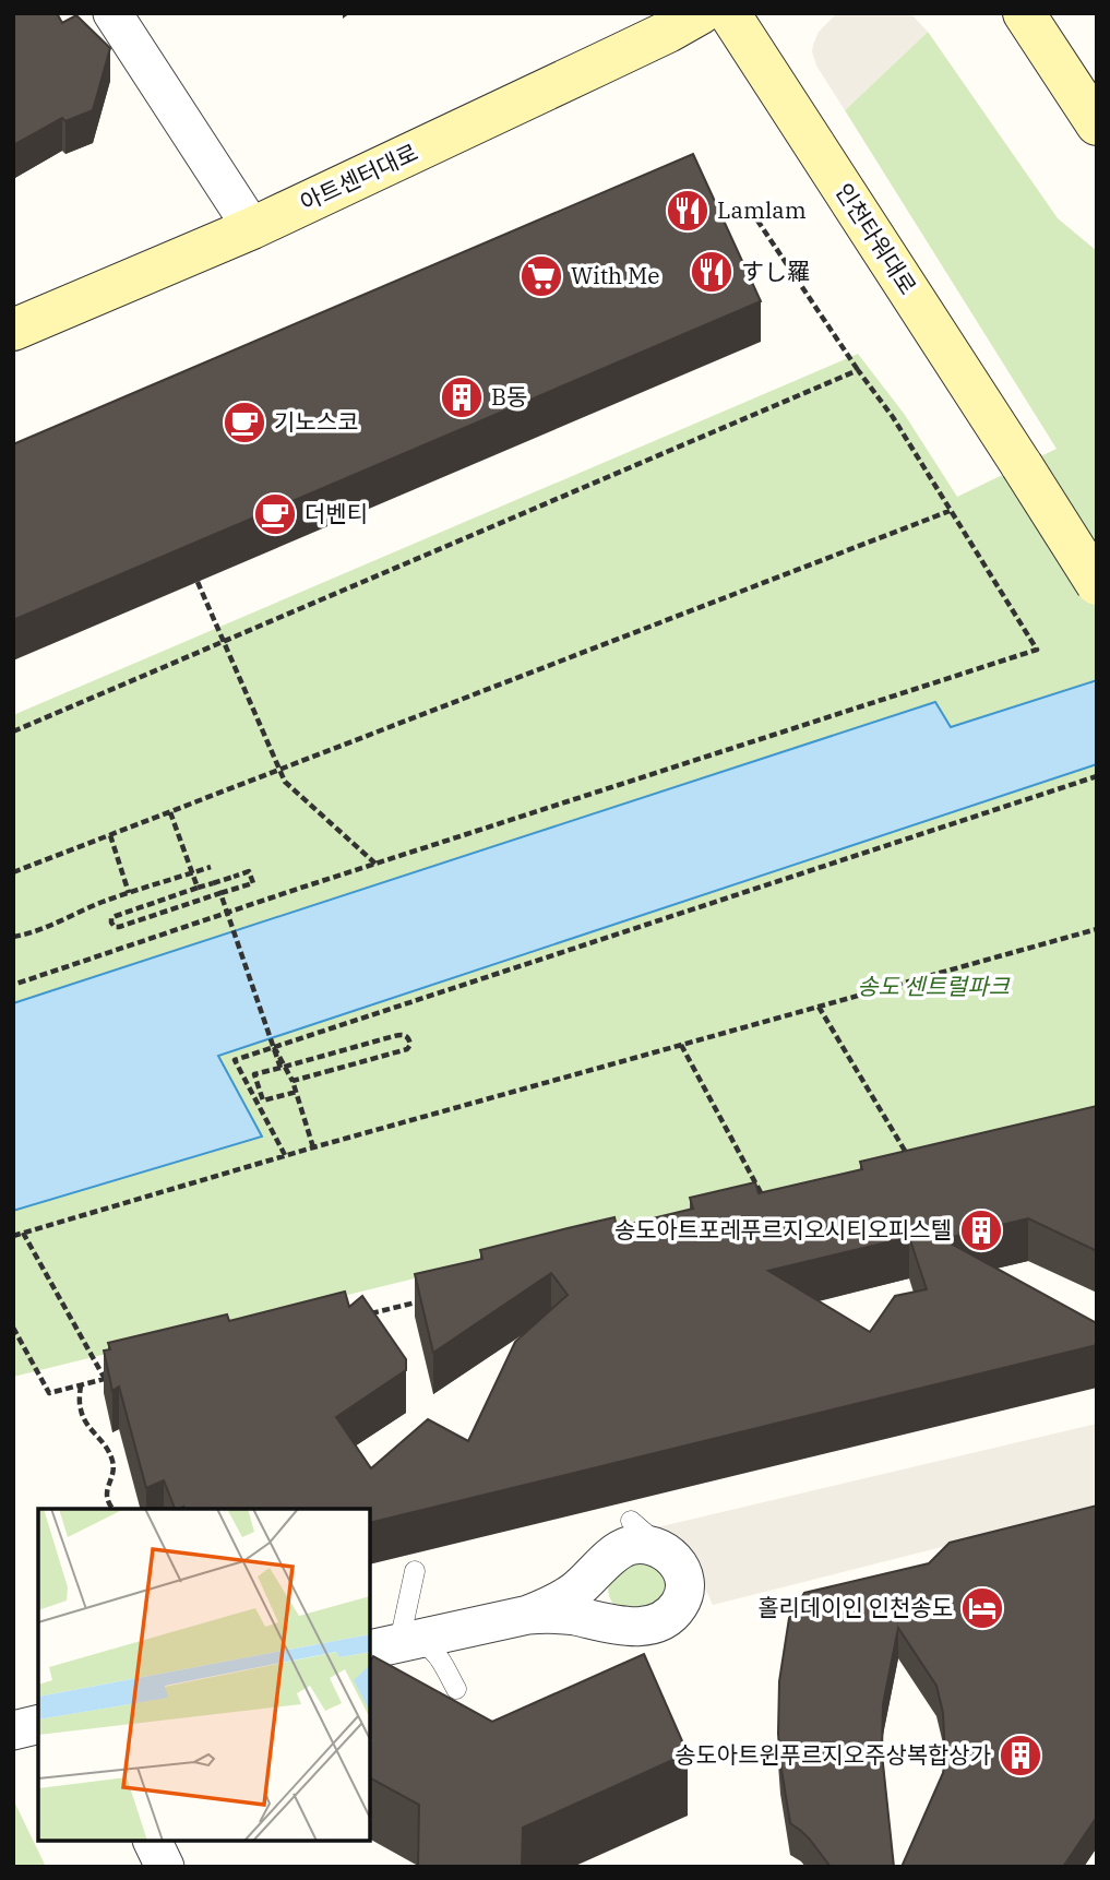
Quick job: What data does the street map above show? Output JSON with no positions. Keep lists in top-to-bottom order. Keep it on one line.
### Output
{"streets":{"main road":["아트센터대로","인천타워대로"]},"parks":["송도 센트럴파크"],"places":{"restaurant":["Lamlam","すし羅"],"supermarket":["With Me"],"building":["B동","송도아트포레푸르지오시티오피스텔","송도아트윈푸르지오주상복합상가"],"cafe":["기노스코","더벤티"],"hotel":["홀리데이인 인천송도"]}}
